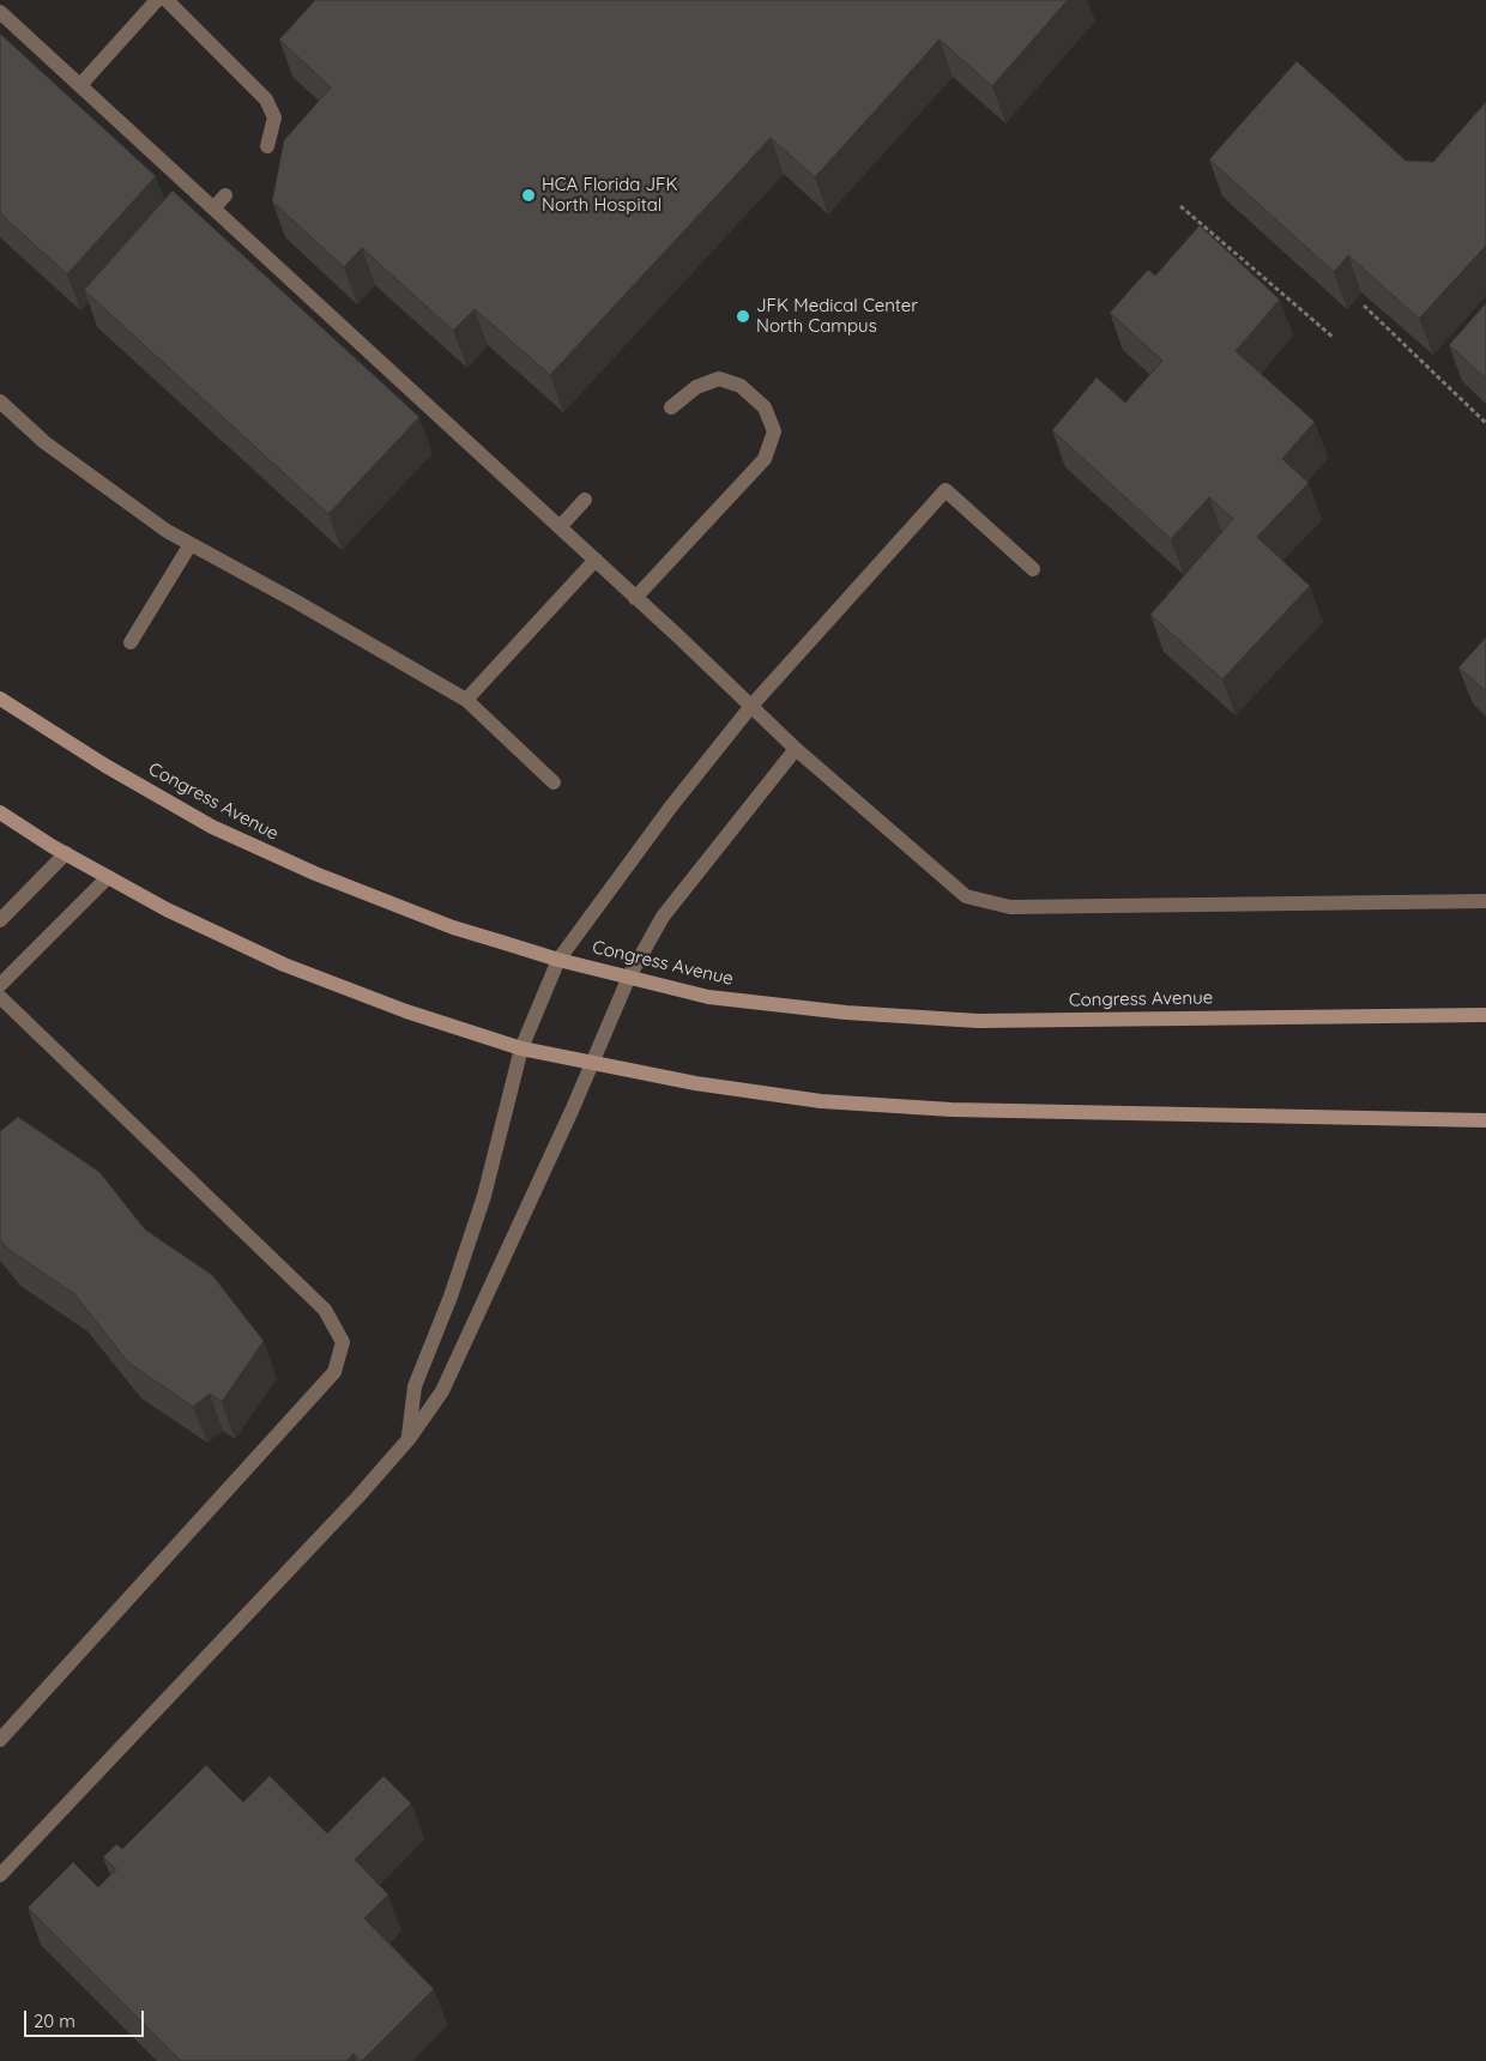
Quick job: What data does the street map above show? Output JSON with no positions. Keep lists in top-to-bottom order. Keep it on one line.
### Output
{"streets":{"street":["Congress Avenue"]},"places":["HCA Florida JFK North Hospital","JFK Medical Center North Campus"],"scale_bar":"20 m"}
